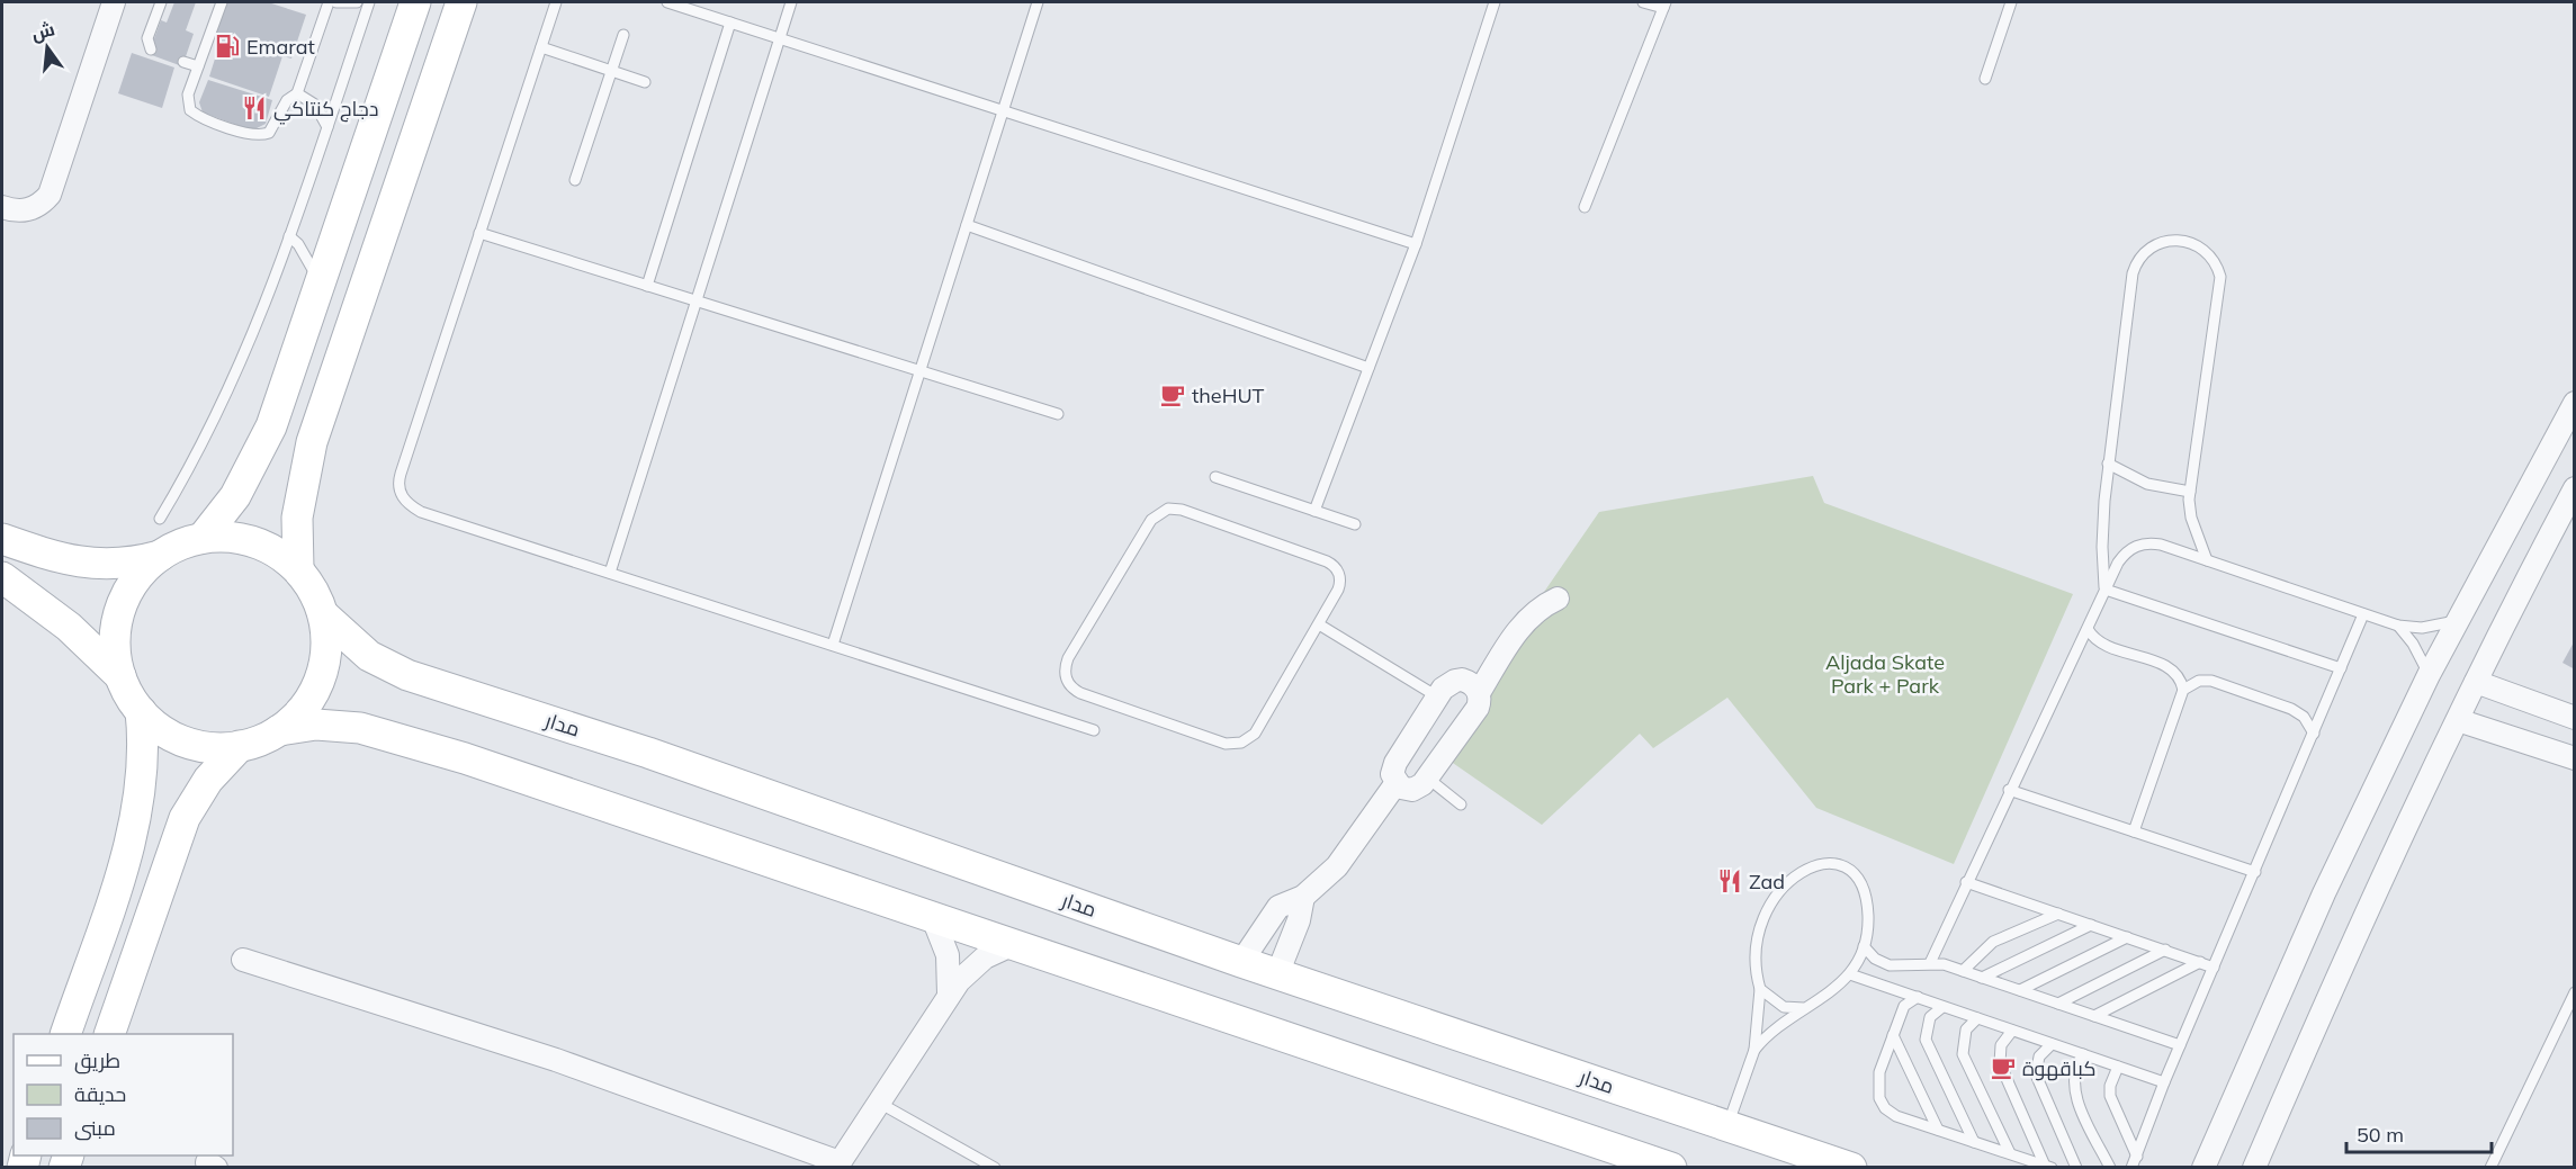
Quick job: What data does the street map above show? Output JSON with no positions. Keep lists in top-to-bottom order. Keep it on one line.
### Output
{"streets":{"street":["مدار"]},"parks":["Aljada Skate Park + Park"],"places":{"fuel station":["Emarat"],"restaurant":["دجاج كنتاكي","Zad"],"cafe":["theHUT","كباقهوة"]},"legend":["طريق","حديقة","مبنى"],"scale_bar":"50 m","north":"top"}
